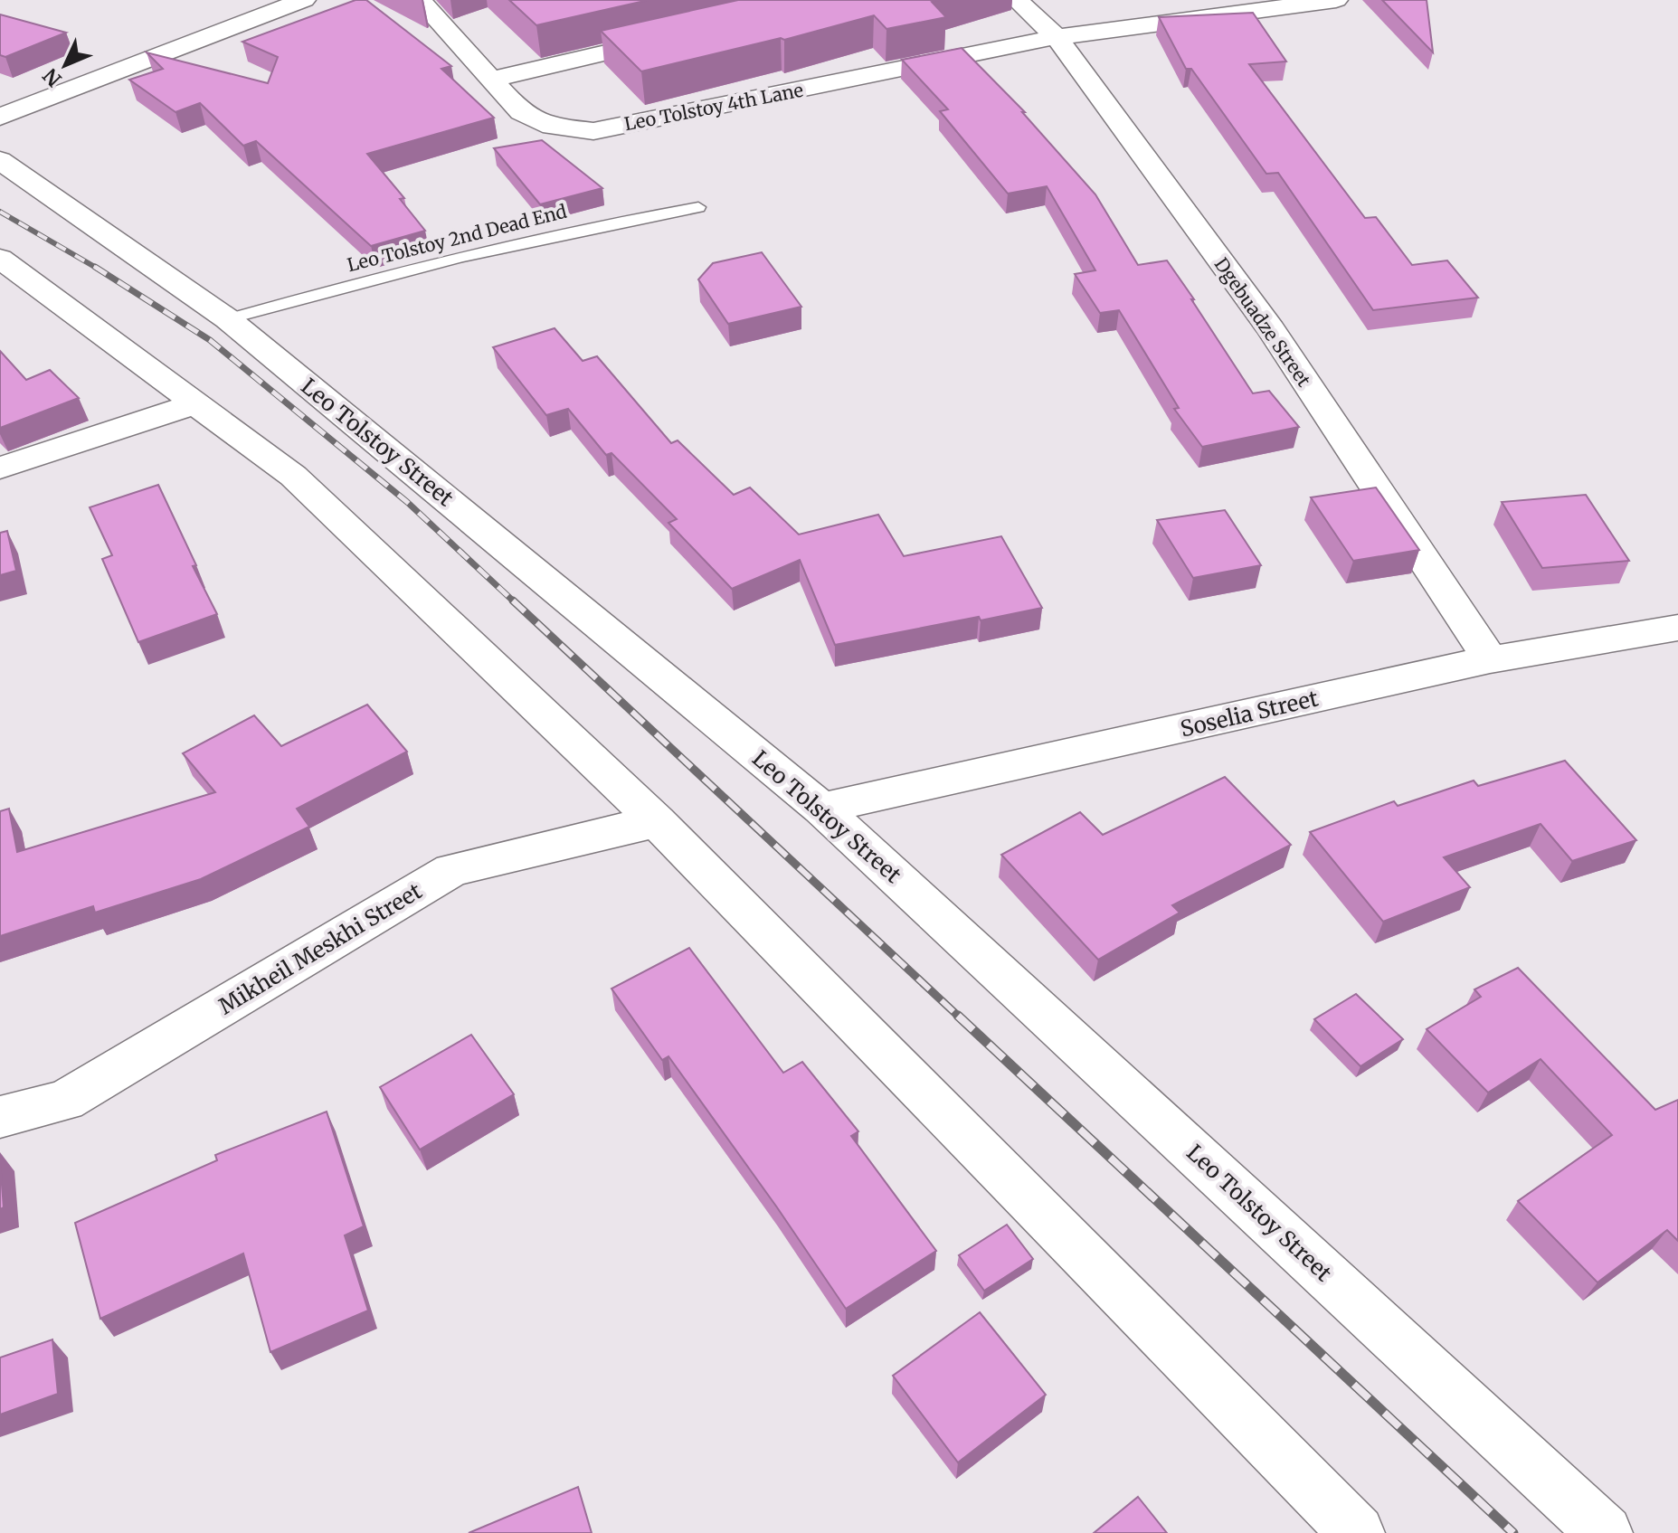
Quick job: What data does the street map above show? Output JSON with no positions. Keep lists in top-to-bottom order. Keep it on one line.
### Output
{"streets":{"street":["Leo Tolstoy 4th Lane","Dgebuadze Street","Leo Tolstoy Street","Soselia Street","Mikheil Meskhi Street"],"lane":["Leo Tolstoy 2nd Dead End"]},"crossings":[["Leo Tolstoy 4th Lane","Dgebuadze Street"],["Leo Tolstoy 2nd Dead End","Leo Tolstoy Street"],["Dgebuadze Street","Soselia Street"],["Leo Tolstoy Street","Soselia Street"]],"north":"bottom left"}
